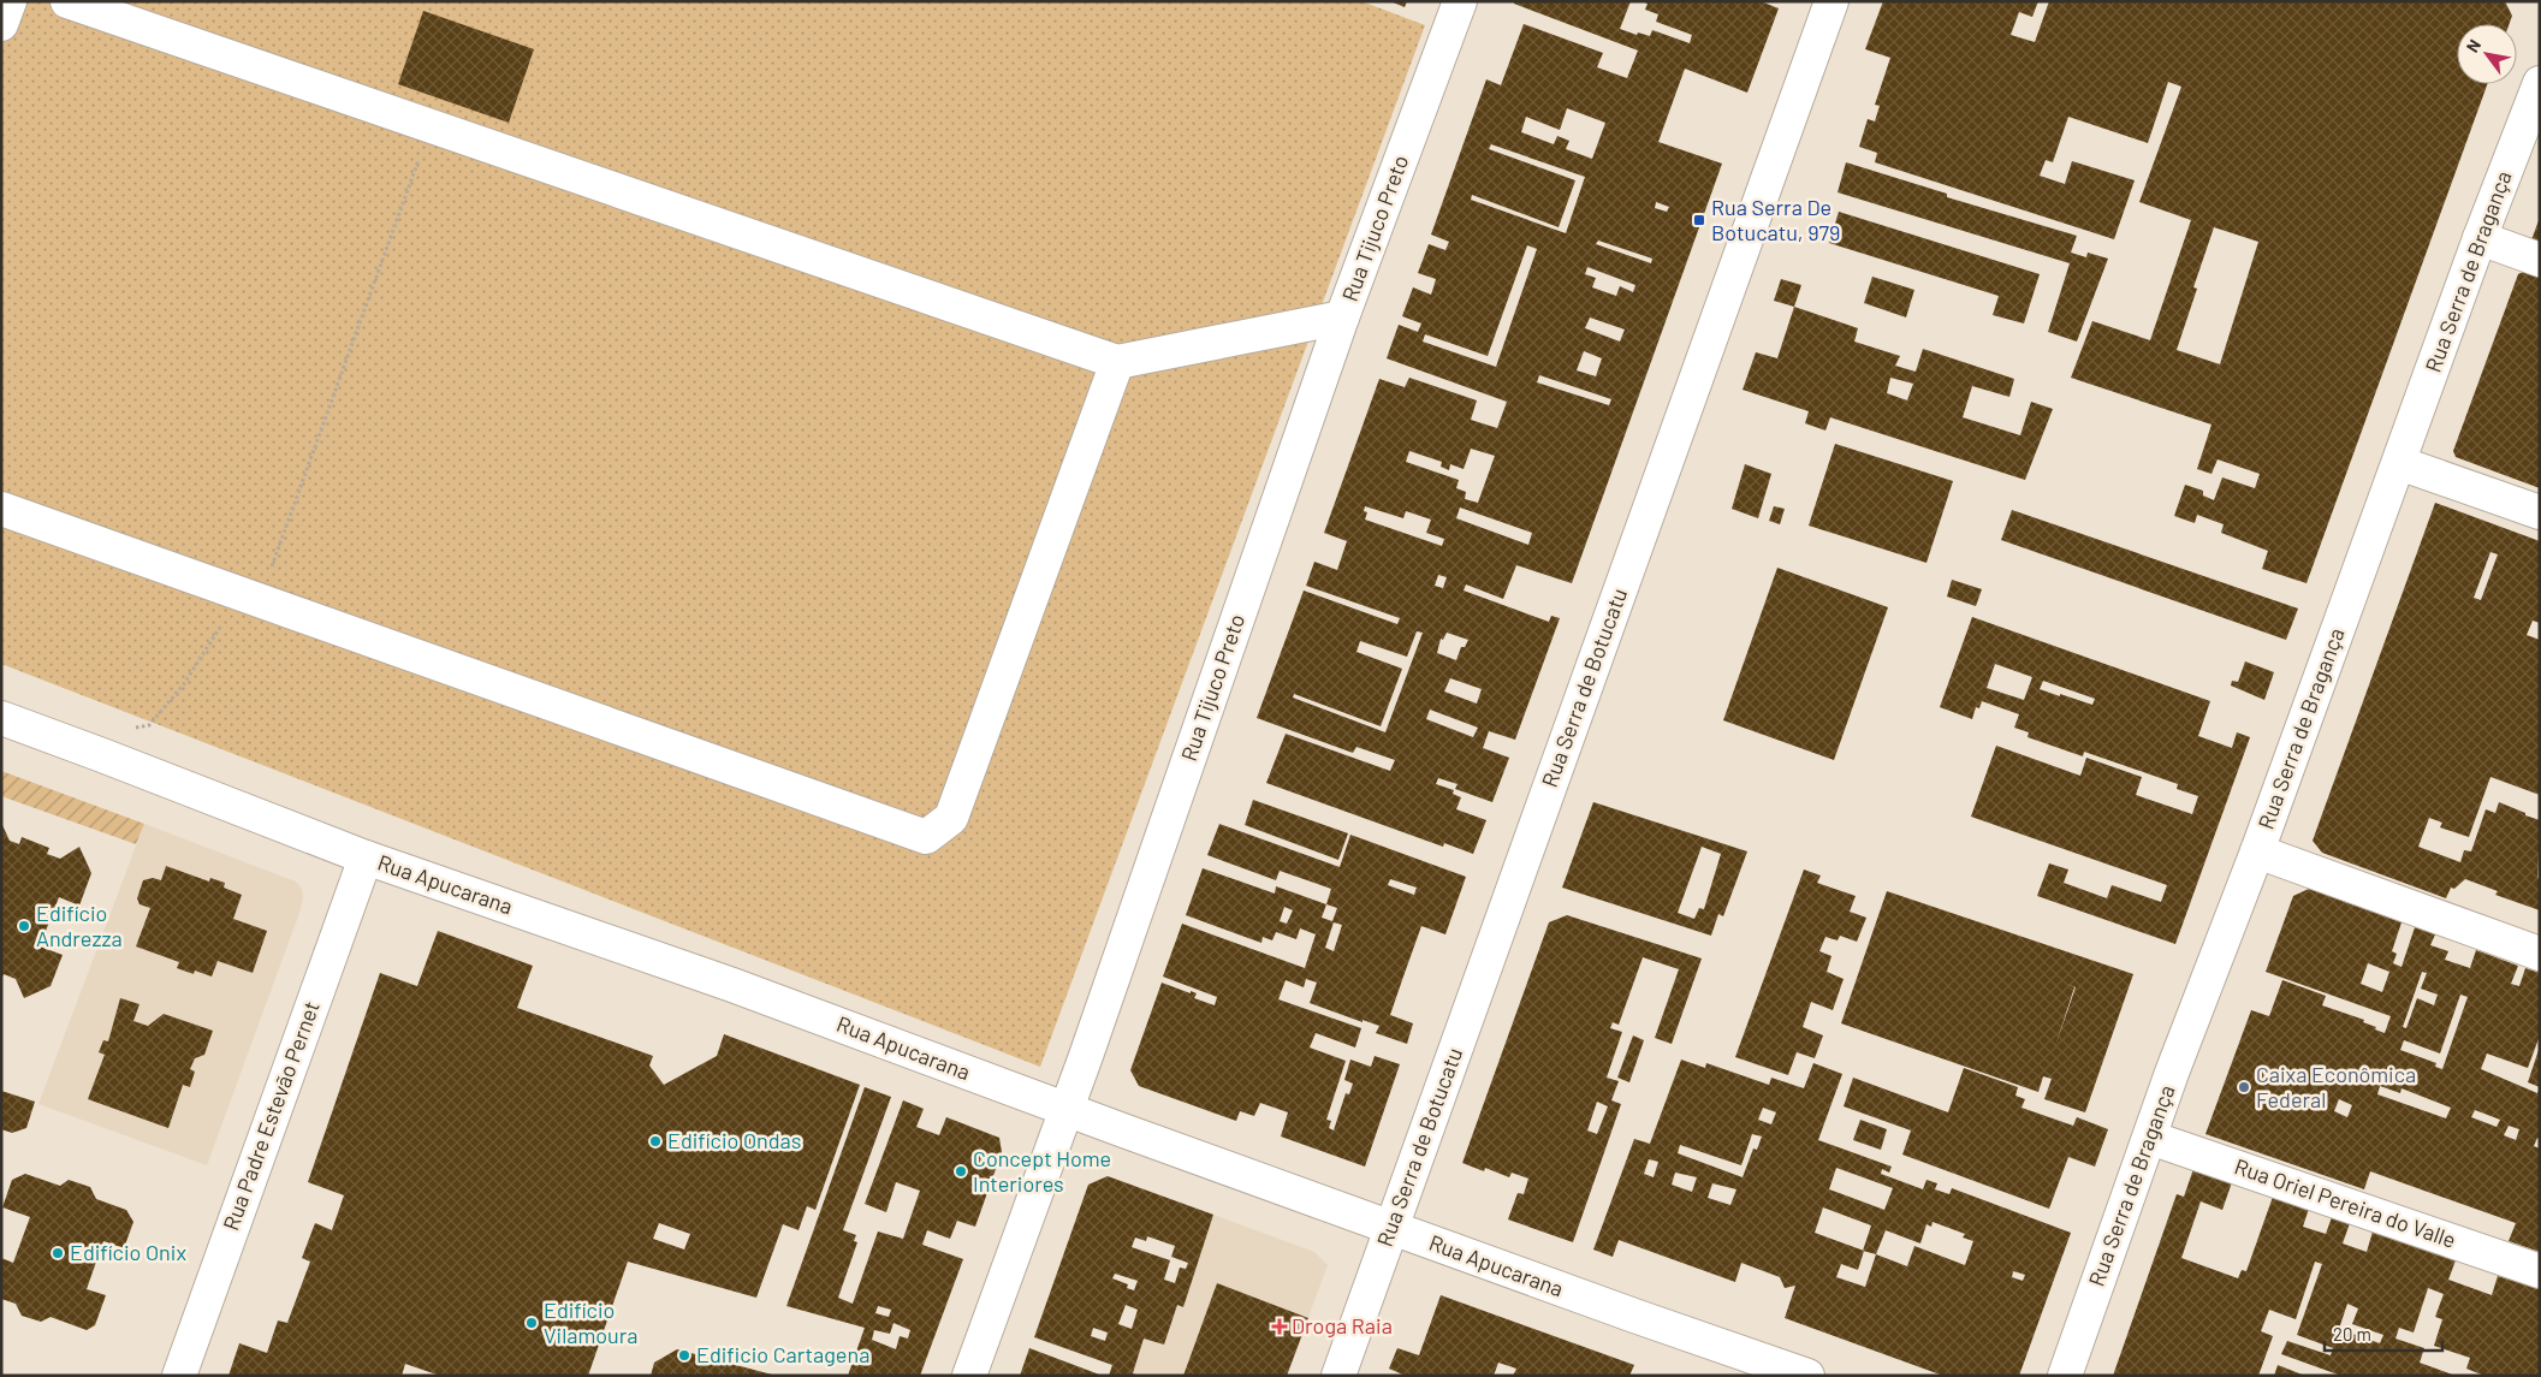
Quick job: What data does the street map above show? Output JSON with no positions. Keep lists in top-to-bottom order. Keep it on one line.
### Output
{"streets":{"street":["Rua Tijuco Preto","Rua Serra de Bragança","Rua Serra de Botucatu","Rua Apucarana","Rua Padre Estevão Pernet","Rua Oriel Pereira do Valle"]},"crossings":[["Rua Tijuco Preto","Rua Apucarana"],["Rua Serra de Bragança","Rua Oriel Pereira do Valle"],["Rua Serra de Botucatu","Rua Apucarana"],["Rua Apucarana","Rua Padre Estevão Pernet"]],"places":{"transit":["Rua Serra De Botucatu, 979"],"other":["Edifício Andrezza","Caixa Econômica Federal","Edifício Ondas","Concept Home Interiores","Edifício Onix","Edifício Vilamoura","Edificio Cartagena"],"health":["Droga Raia"]},"scale_bar":"20 m","north":"top left"}
